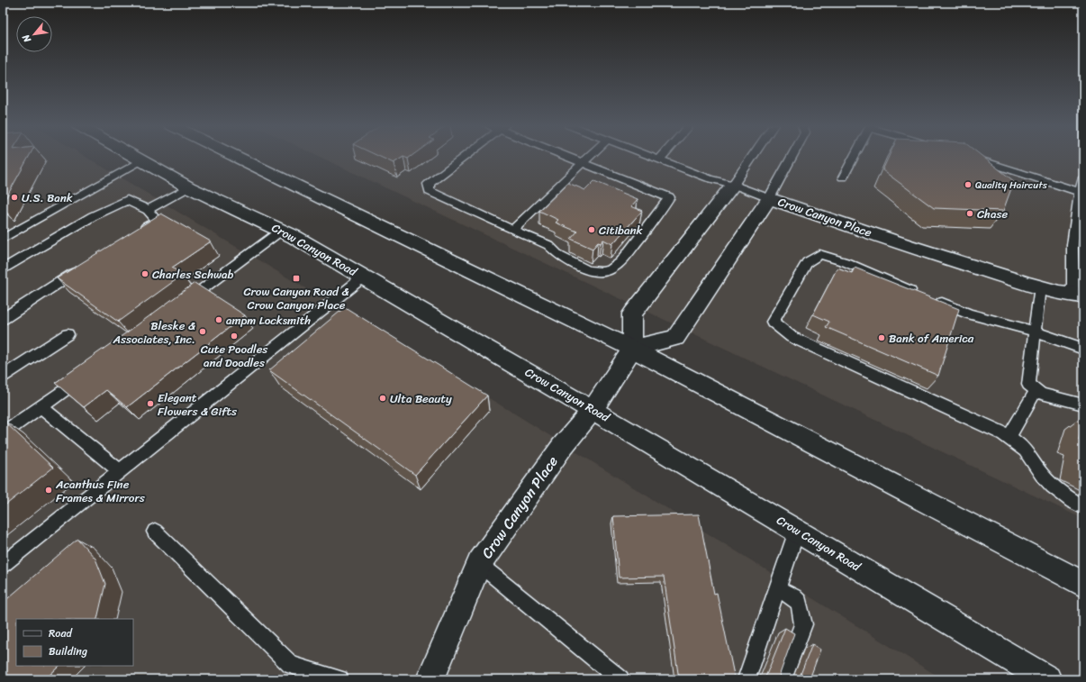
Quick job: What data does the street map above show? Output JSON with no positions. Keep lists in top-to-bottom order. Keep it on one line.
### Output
{"streets":{"main road":["Crow Canyon Place","Crow Canyon Road"]},"crossings":[["Crow Canyon Place","Crow Canyon Road"]],"places":{"other":["Quality Haircuts","U.S. Bank","Chase","Citibank","Charles Schwab","ampm Locksmith","Bleske & Associates, Inc.","Cute Poodles and Doodles","Bank of America","Ulta Beauty","Elegant Flowers & Gifts","Acanthus Fine Frames & Mirrors"],"transit":["Crow Canyon Road & Crow Canyon Place"]},"legend":["Road","Building"],"north":"bottom left"}
